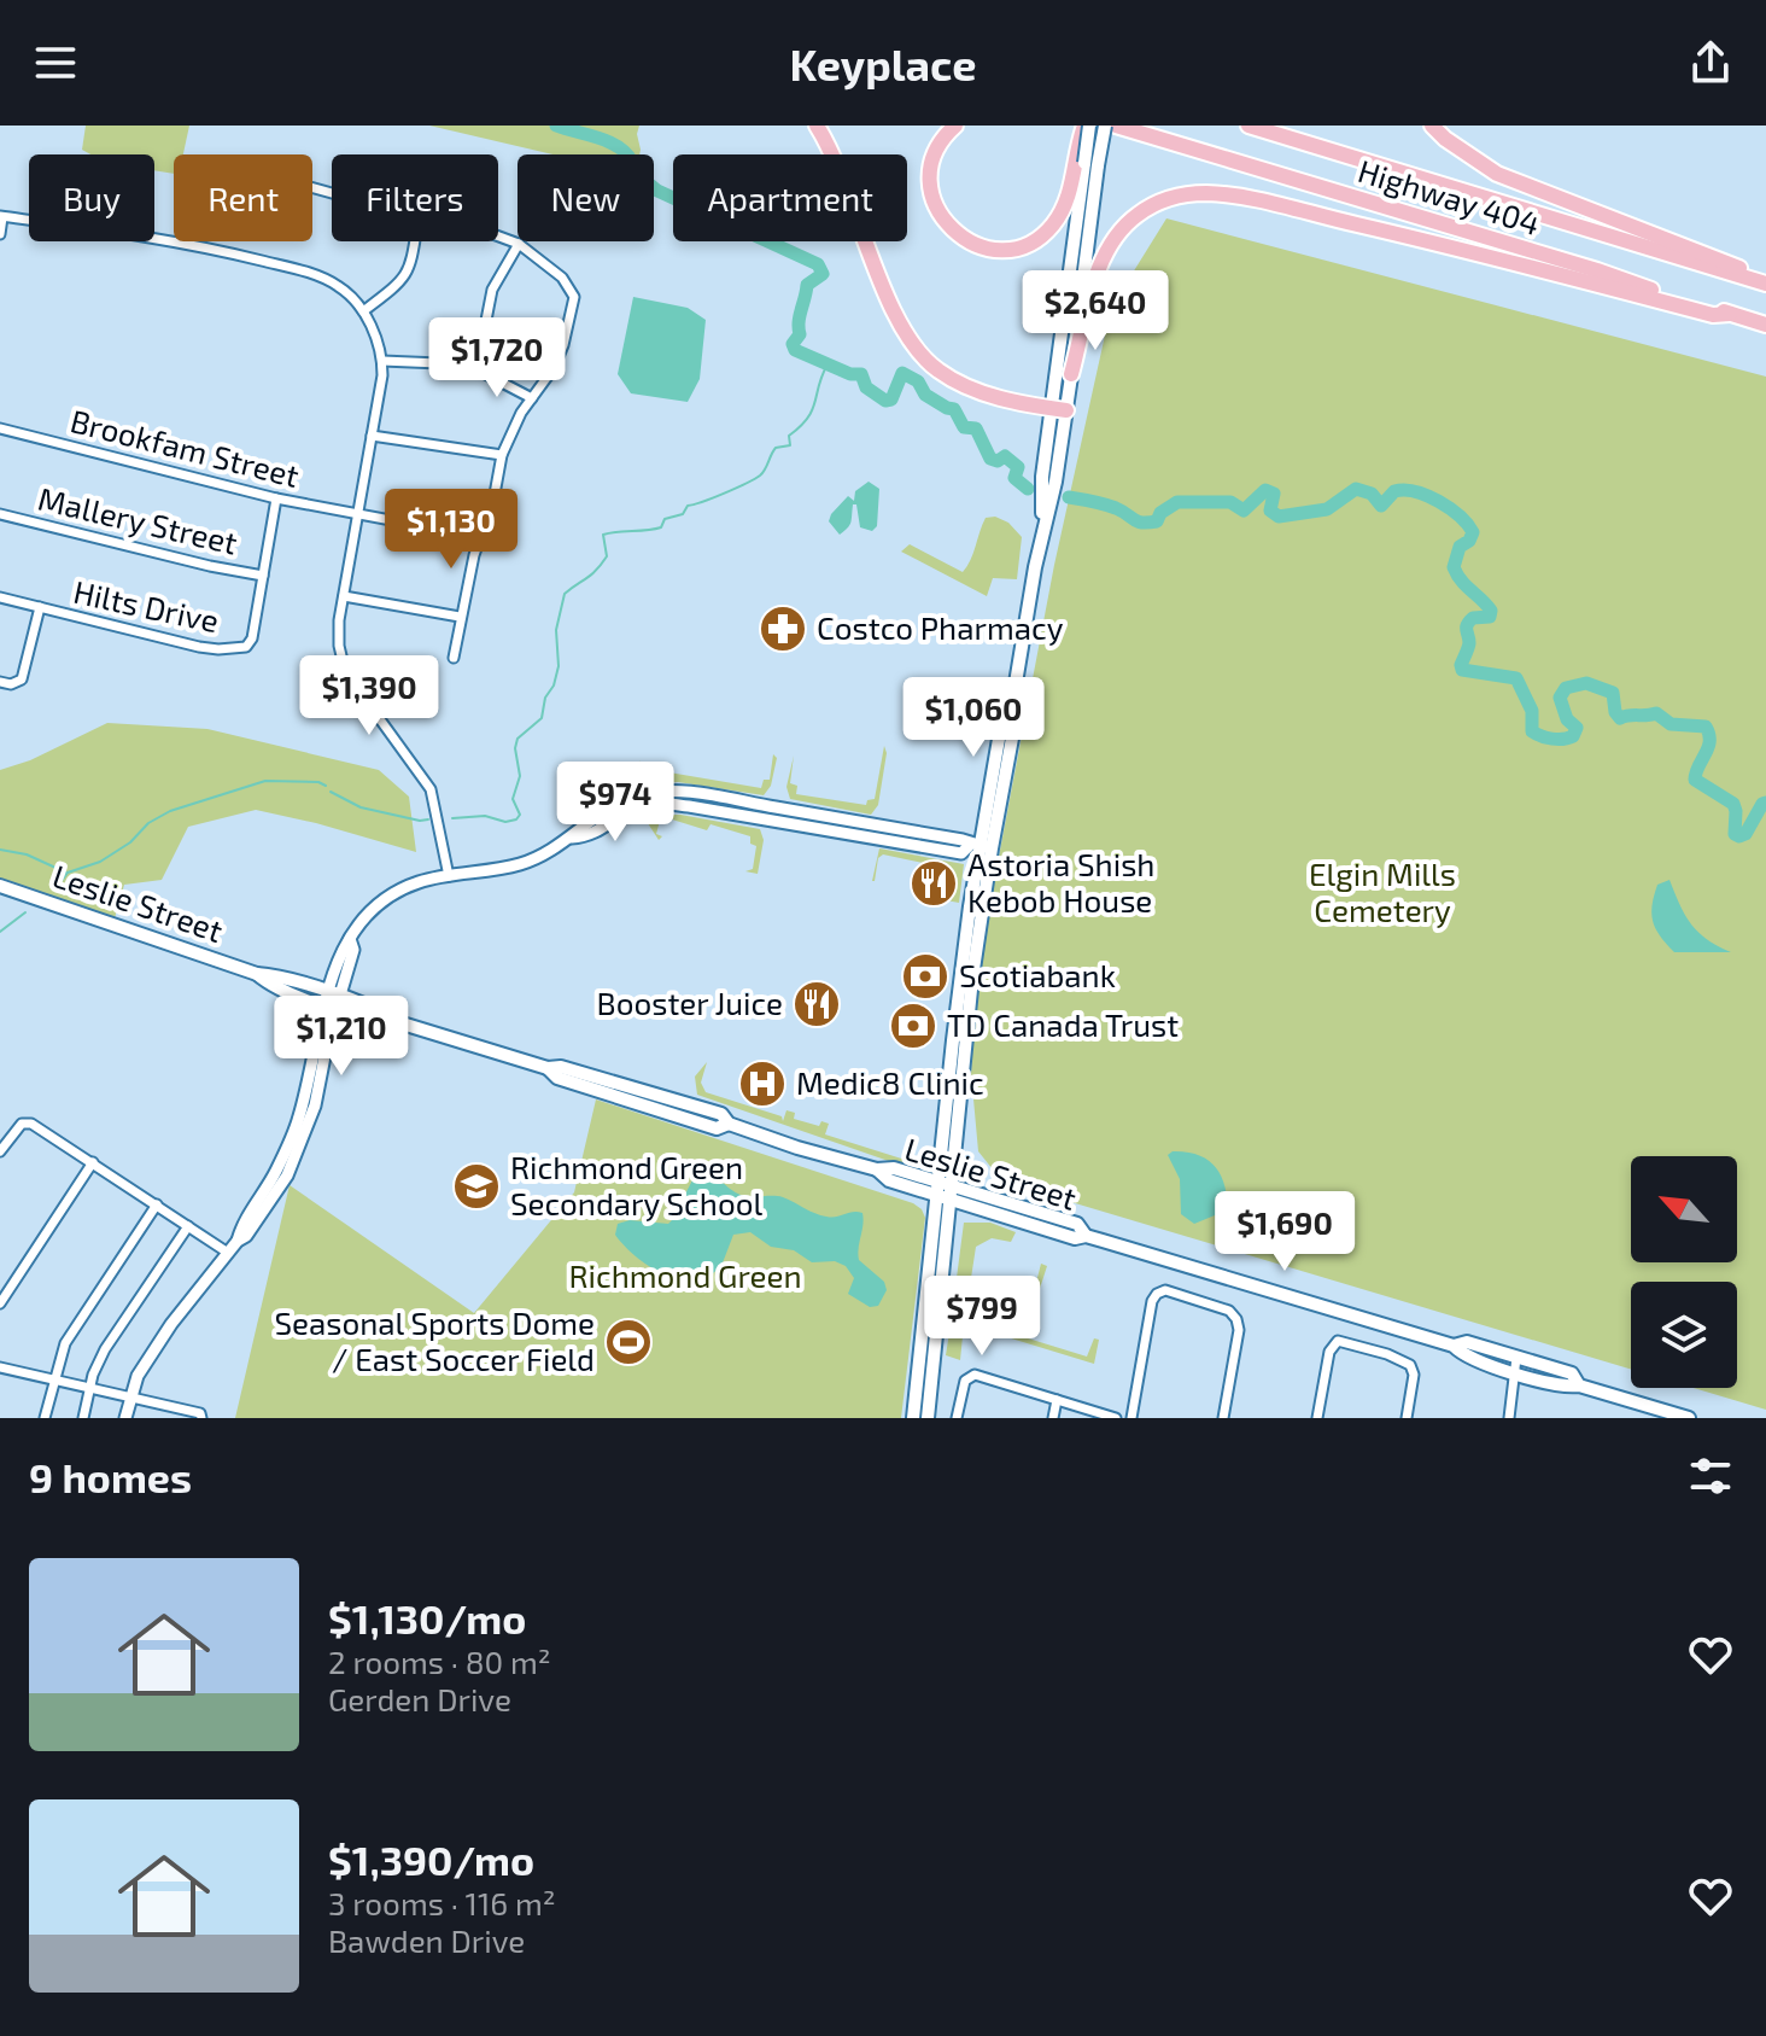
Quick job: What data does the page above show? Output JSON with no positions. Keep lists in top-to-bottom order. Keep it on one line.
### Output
{"streets":{"highway":["Highway 404"],"main road":["Leslie Street"],"street":["Brookfam Street","Mallery Street","Hilts Drive"]},"crossings":[["Brookfam Street","Hilts Drive"],["Mallery Street","Hilts Drive"]],"parks":["Elgin Mills Cemetery","Richmond Green"],"places":{"pharmacy":["Costco Pharmacy"],"restaurant":["Astoria Shish Kebob House","Booster Juice"],"bank":["Scotiabank","TD Canada Trust"],"hospital":["Medic8 Clinic"],"school or university":["Richmond Green Secondary School"],"sports":["Seasonal Sports Dome / East Soccer Field"]},"north":"top left","page":{"header":"Keyplace","chip":["Buy","Rent","Filters","New","Apartment"],"price":["$2,640","$1,720","$1,130","$1,390","$1,060","$974","$1,210","$1,690","$799"],"heading":"9 homes","list":[{"name":"$1,130/mo","note":"2 rooms · 80 m² · Gerden Drive"},{"name":"$1,390/mo","note":"3 rooms · 116 m² · Bawden Drive"}]}}
